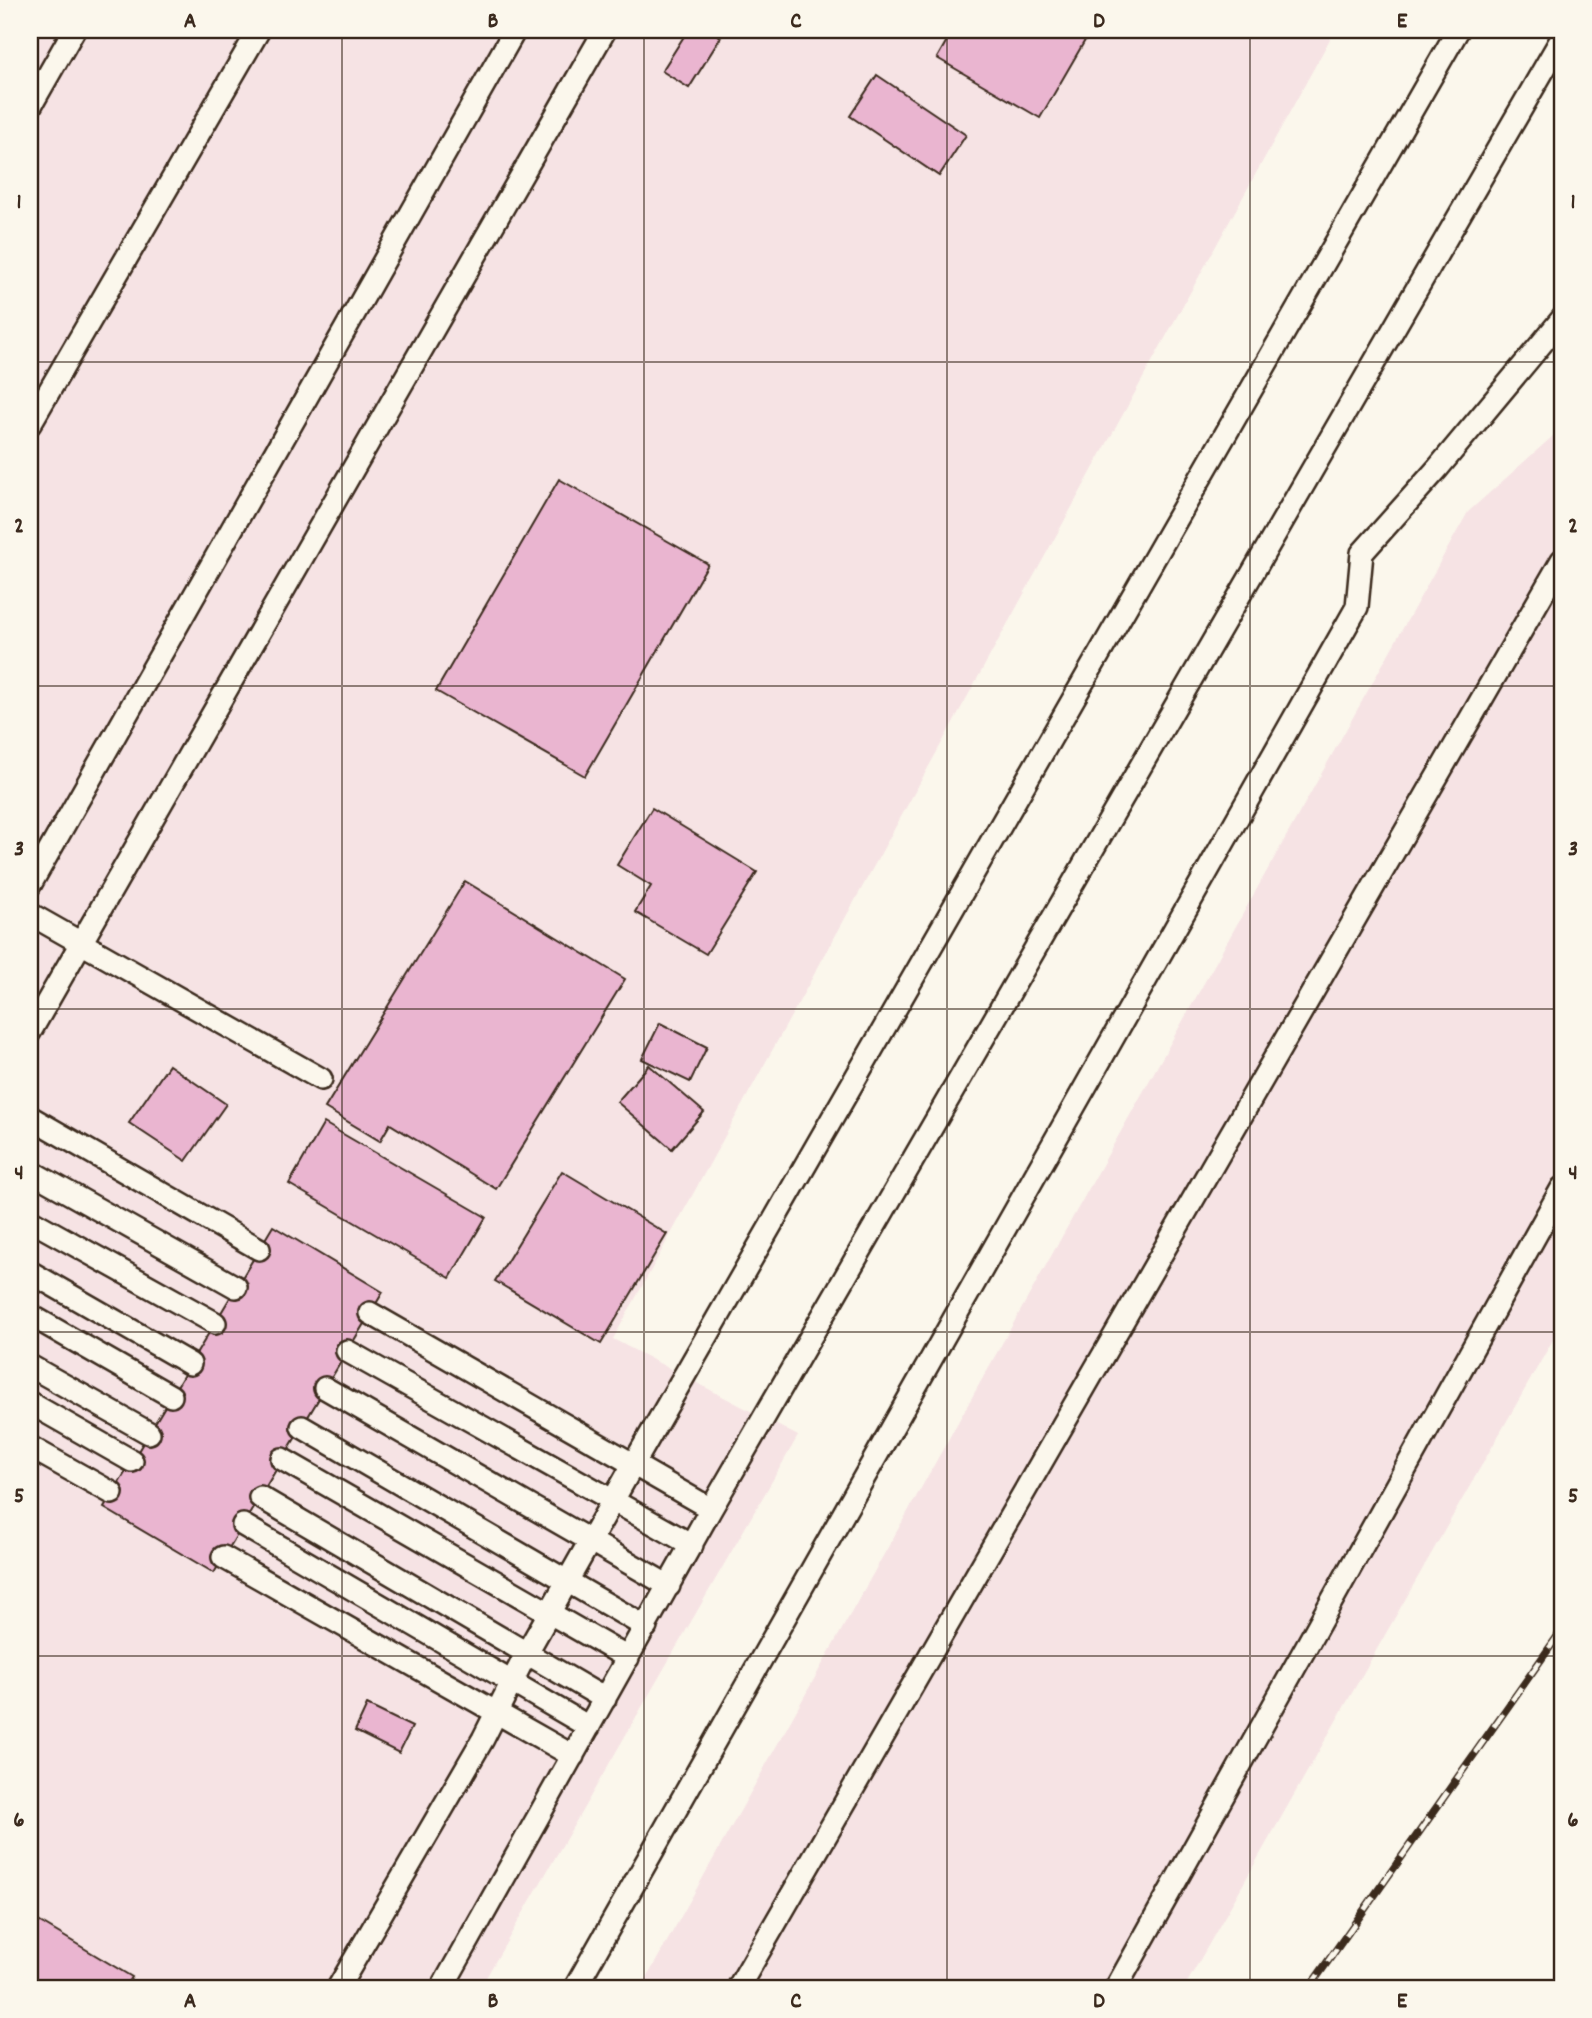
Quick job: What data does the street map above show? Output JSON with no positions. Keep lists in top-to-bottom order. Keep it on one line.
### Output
{"grid":{"columns":["A","B","C","D","E"],"rows":["1","2","3","4","5","6"]}}
